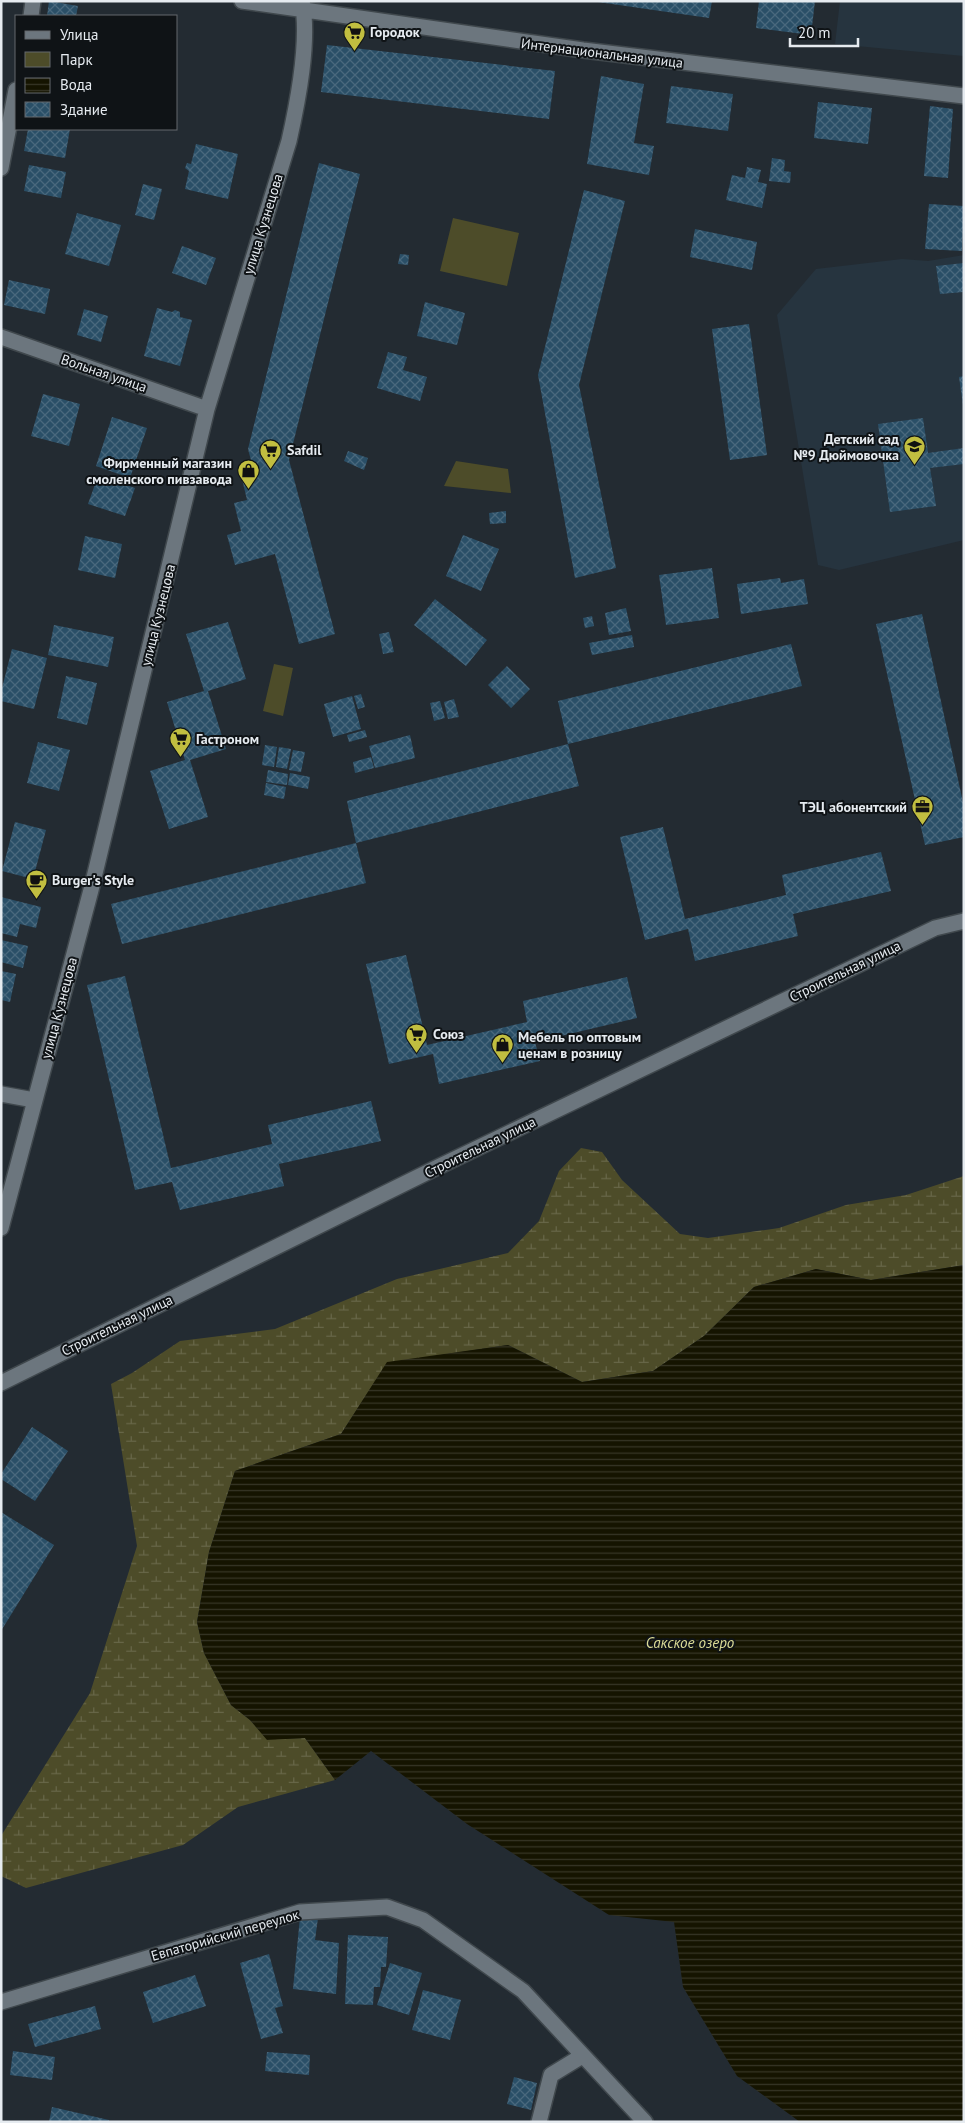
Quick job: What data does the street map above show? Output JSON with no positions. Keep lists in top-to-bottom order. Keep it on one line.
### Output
{"streets":{"street":["Интернациональная улица","улица Кузнецова","Вольная улица","Строительная улица","Евпаторийский переулок"]},"crossings":[["Интернациональная улица","улица Кузнецова"],["улица Кузнецова","Вольная улица"]],"water":["Сакское озеро"],"places":{"supermarket":["Городок","Safdil","Гастроном","Союз"],"school or university":["Детский сад №9 Дюймовочка"],"shop":["Фирменный магазин смоленского пивзавода","Мебель по оптовым ценам в розницу"],"office":["ТЭЦ абонентский"],"cafe":["Burger's Style"]},"legend":["Улица","Парк","Вода","Здание"],"scale_bar":"20 m"}
